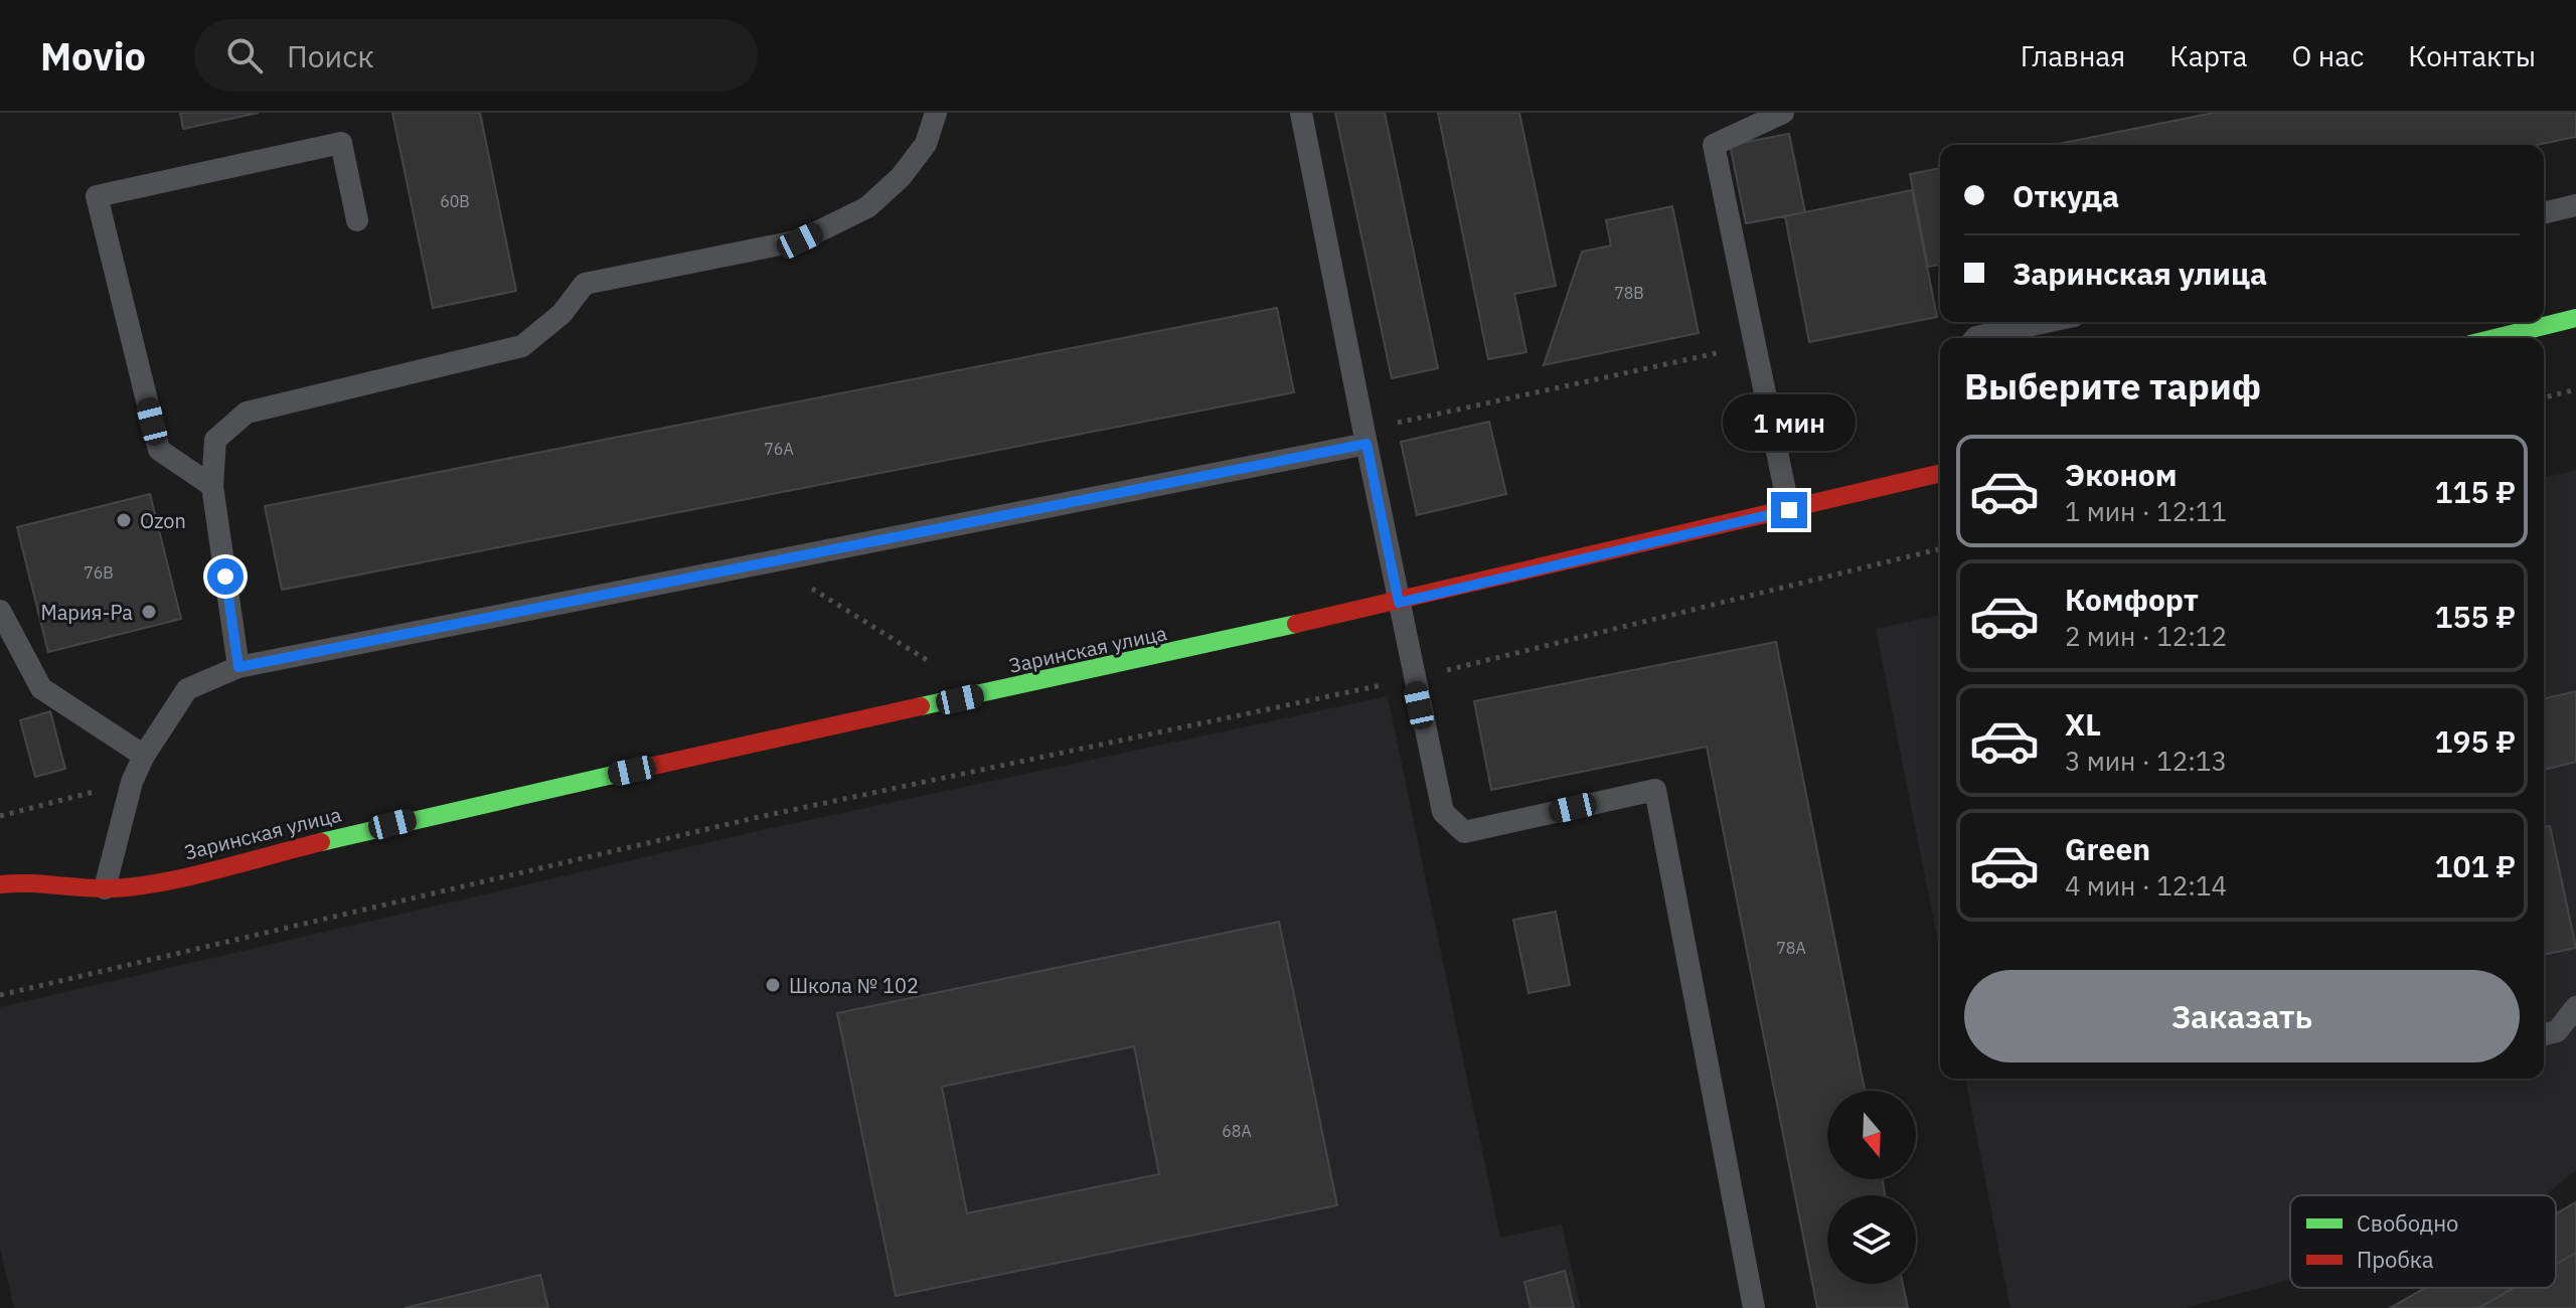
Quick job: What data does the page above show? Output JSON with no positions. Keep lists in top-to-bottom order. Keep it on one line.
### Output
{"streets":{"street":["Заринская улица"]},"places":["Ozon","Мария-Ра","Школа № 102"],"house_numbers":["60В","78В","76А","76В","78А","68А"],"legend":["Свободно","Пробка"],"north":"bottom","page":{"header":"Movio","search":"Поиск","nav":["Главная","Карта","О нас","Контакты"],"banner":["Откуда","Заринская улица"],"heading":"Выберите тариф","bubble":"1 мин","list":[{"name":"Эконом","note":"1 мин · 12:11","value":"115 ₽"},{"name":"Комфорт","note":"2 мин · 12:12","value":"155 ₽"},{"name":"XL","note":"3 мин · 12:13","value":"195 ₽"},{"name":"Green","note":"4 мин · 12:14","value":"101 ₽"}],"buttons":"Заказать"}}
